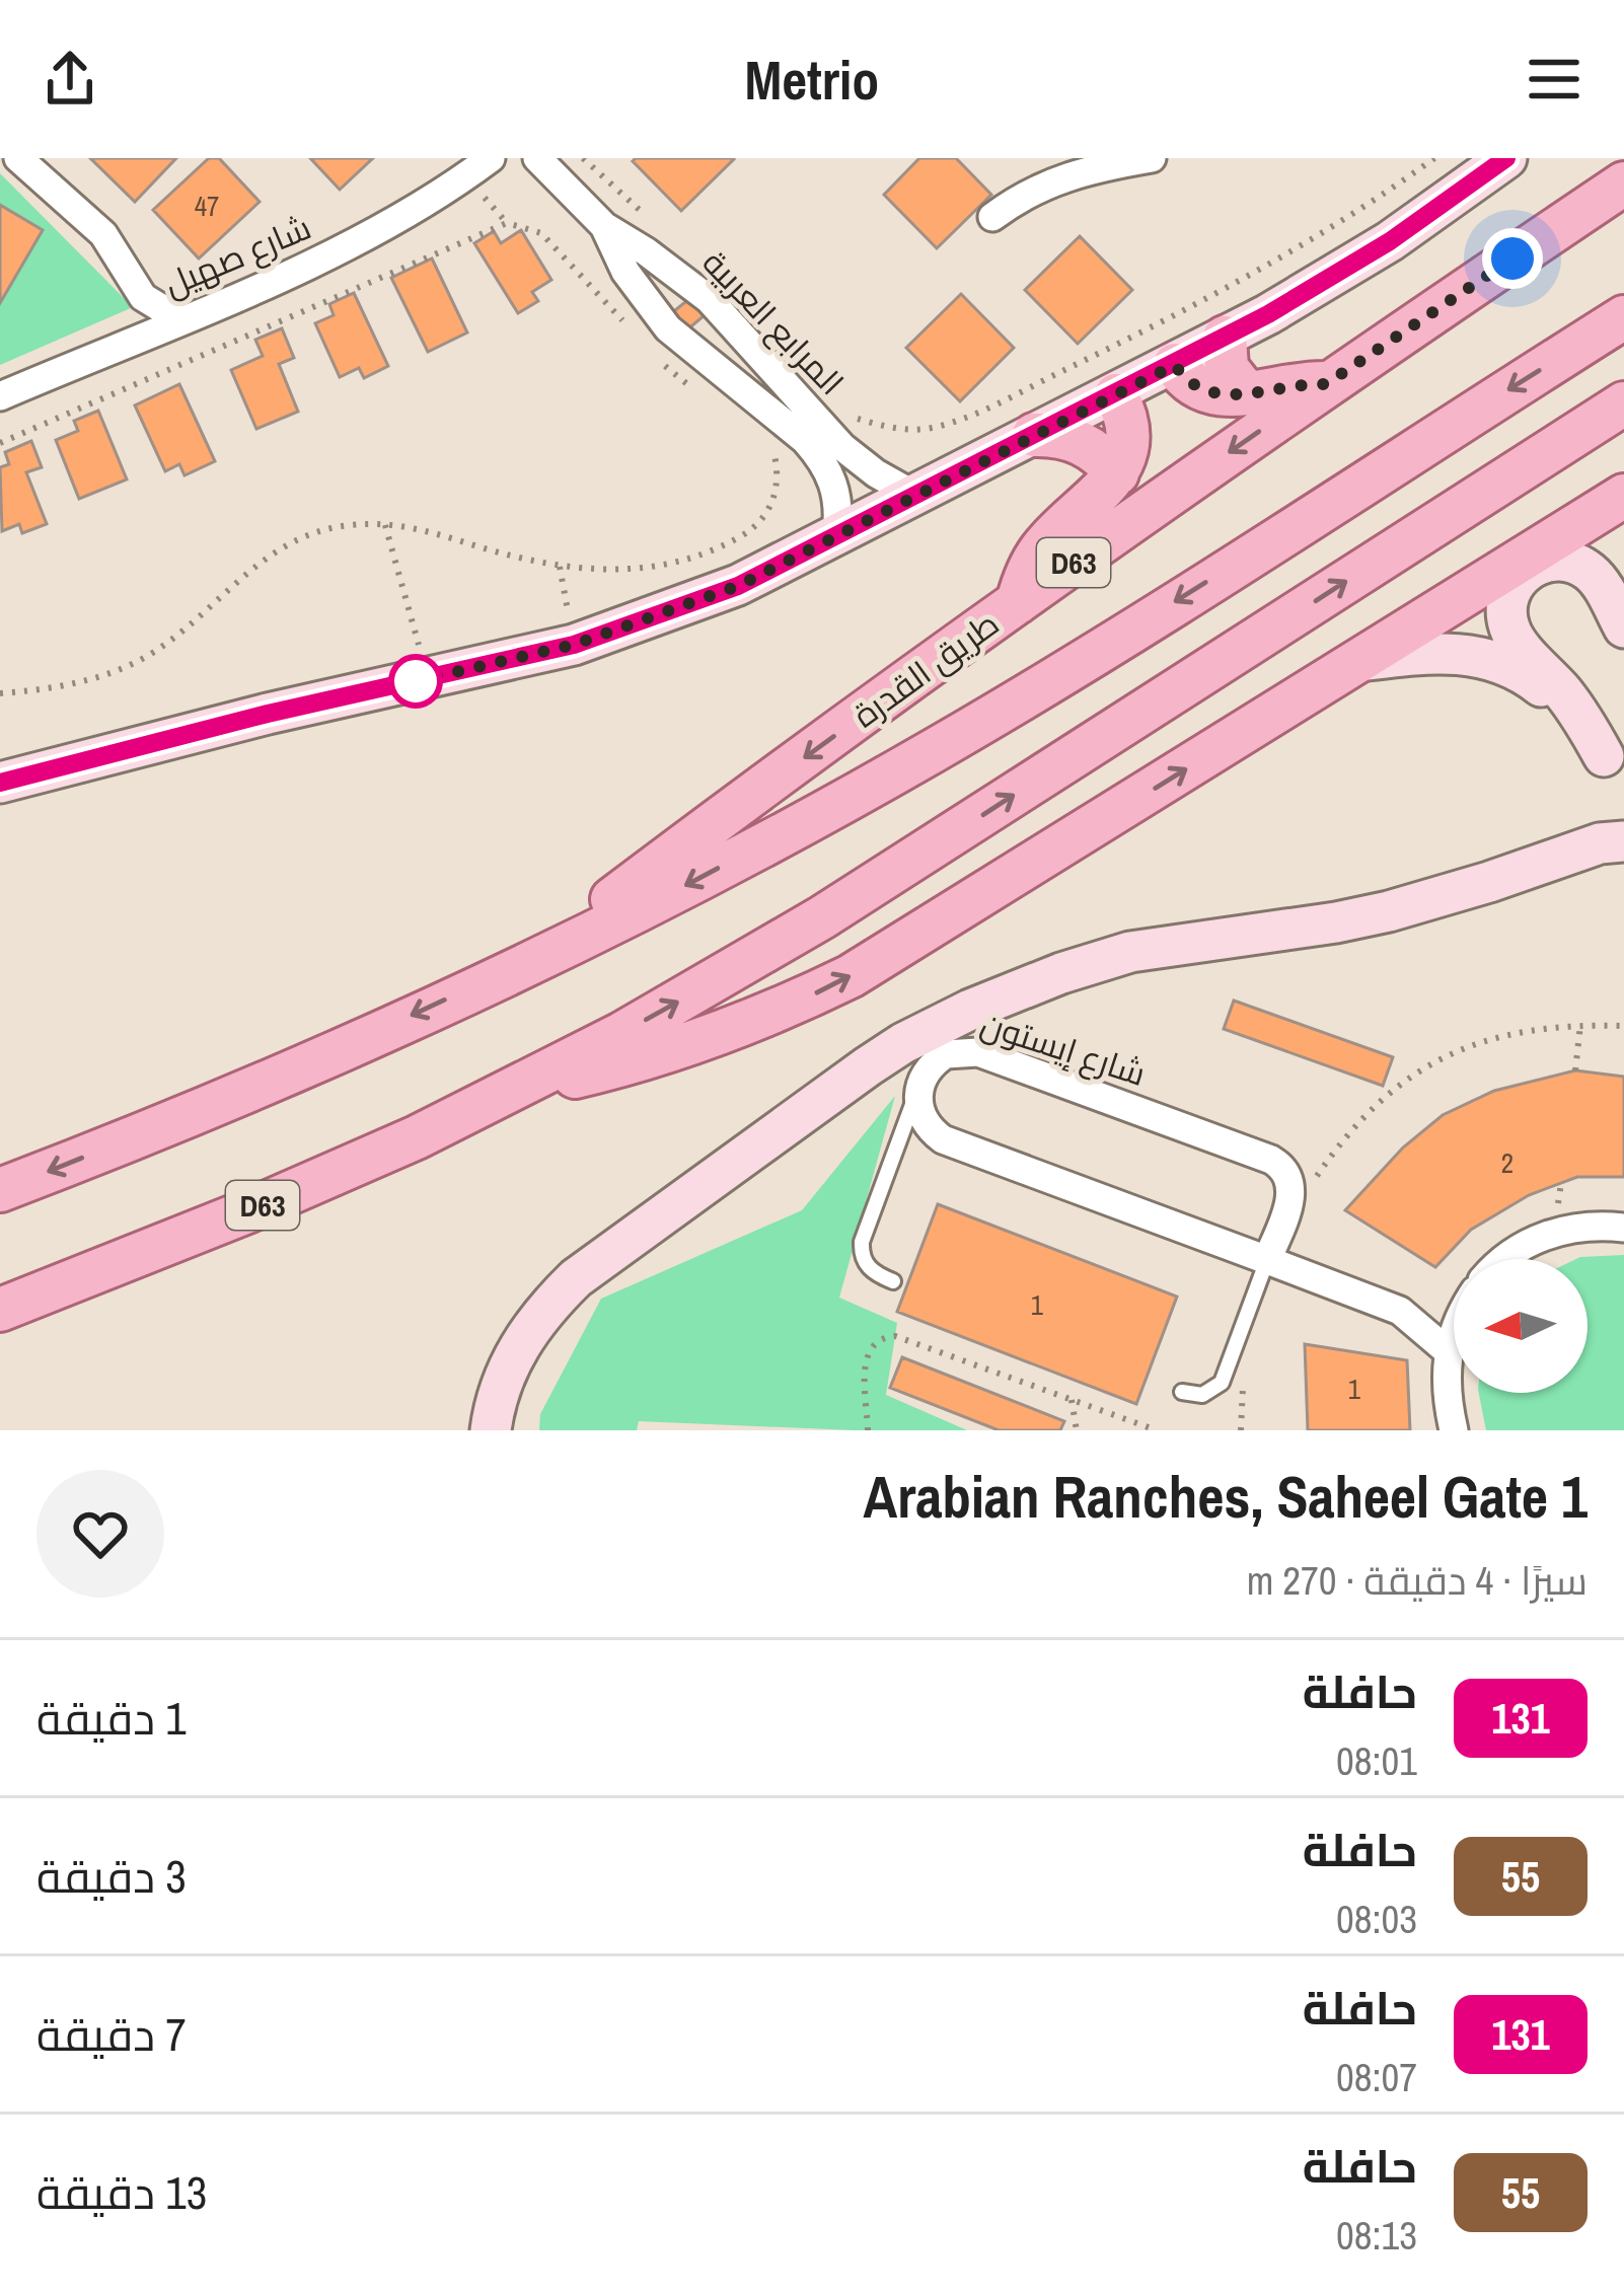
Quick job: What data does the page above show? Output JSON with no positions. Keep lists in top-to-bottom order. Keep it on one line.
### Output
{"streets":{"main road":["D63","طريق القدرة"],"street":["شارع صهيل","المرابع العربية","شارع إيستون"]},"lines":["bus line 131"],"house_numbers":["47","2","1","1"],"north":"left","page":{"header":"Metrio","heading":["Arabian Ranches, Saheel Gate 1","سيرًا · 4 دقيقة · 270 m"],"list":[{"mark":"131","name":"حافلة","note":"08:01","value":"1 دقيقة"},{"mark":"55","name":"حافلة","note":"08:03","value":"3 دقيقة"},{"mark":"131","name":"حافلة","note":"08:07","value":"7 دقيقة"},{"mark":"55","name":"حافلة","note":"08:13","value":"13 دقيقة"}]}}
